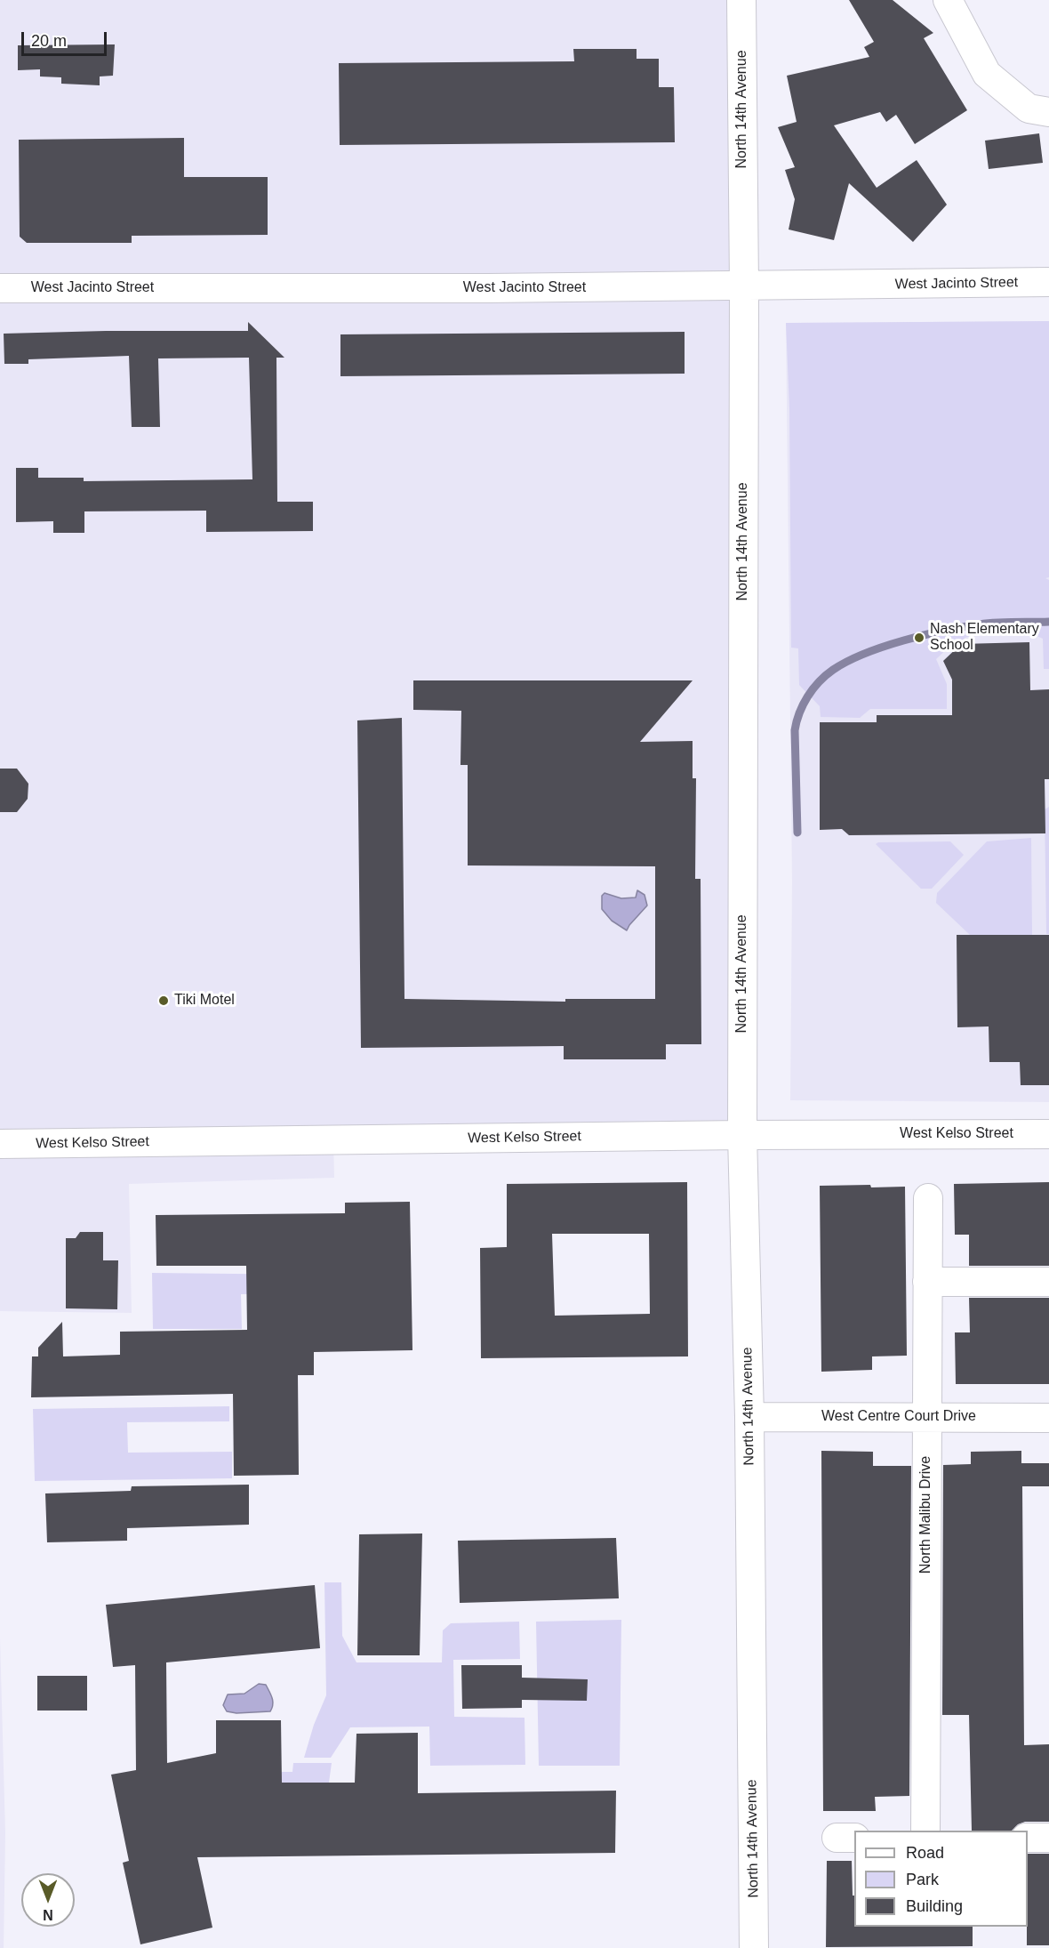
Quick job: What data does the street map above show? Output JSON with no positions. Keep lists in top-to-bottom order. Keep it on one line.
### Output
{"streets":{"street":["North 14th Avenue","West Jacinto Street","West Kelso Street","West Centre Court Drive","North Malibu Drive"]},"crossings":[["North 14th Avenue","West Jacinto Street"],["North 14th Avenue","West Kelso Street"],["North 14th Avenue","West Centre Court Drive"],["West Centre Court Drive","North Malibu Drive"]],"places":["Nash Elementary School","Tiki Motel"],"legend":["Road","Park","Building"],"scale_bar":"20 m","north":"bottom"}
